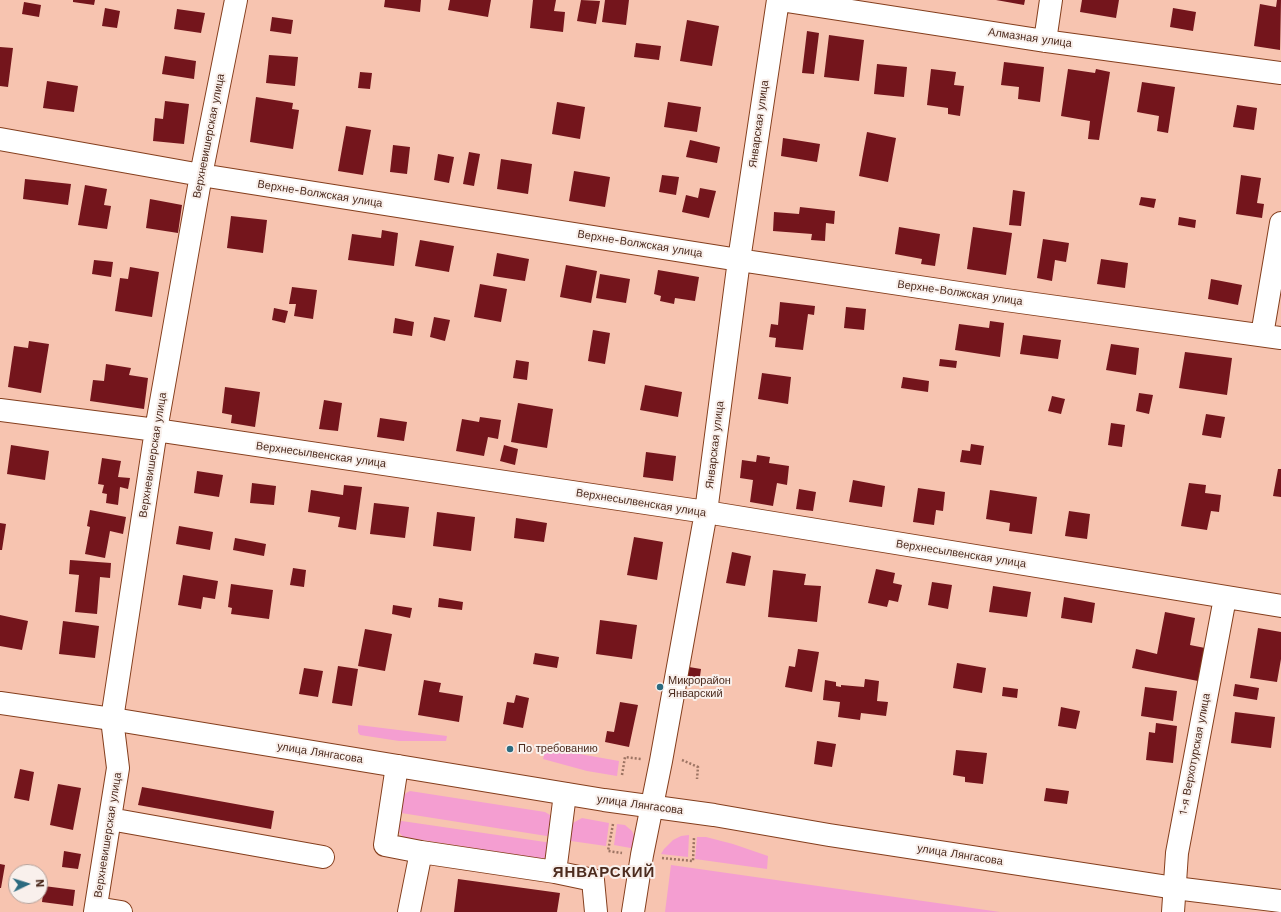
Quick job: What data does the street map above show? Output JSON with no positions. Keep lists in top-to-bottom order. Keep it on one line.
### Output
{"streets":{"street":["Алмазная улица","Январская улица","Верхневишерская улица","Верхне-Волжская улица","Верхнесылвенская улица","улица Лянгасова","1-я Верхотурская улица"]},"crossings":[["Алмазная улица","Январская улица"],["Январская улица","Верхне-Волжская улица"],["Январская улица","Верхнесылвенская улица"],["Январская улица","улица Лянгасова"],["Верхневишерская улица","Верхне-Волжская улица"],["Верхневишерская улица","Верхнесылвенская улица"],["Верхневишерская улица","улица Лянгасова"],["Верхнесылвенская улица","1-я Верхотурская улица"],["улица Лянгасова","1-я Верхотурская улица"]],"districts":["ЯНВАРСКИЙ"],"places":["Микрорайон Январский","По требованию"],"north":"right"}
